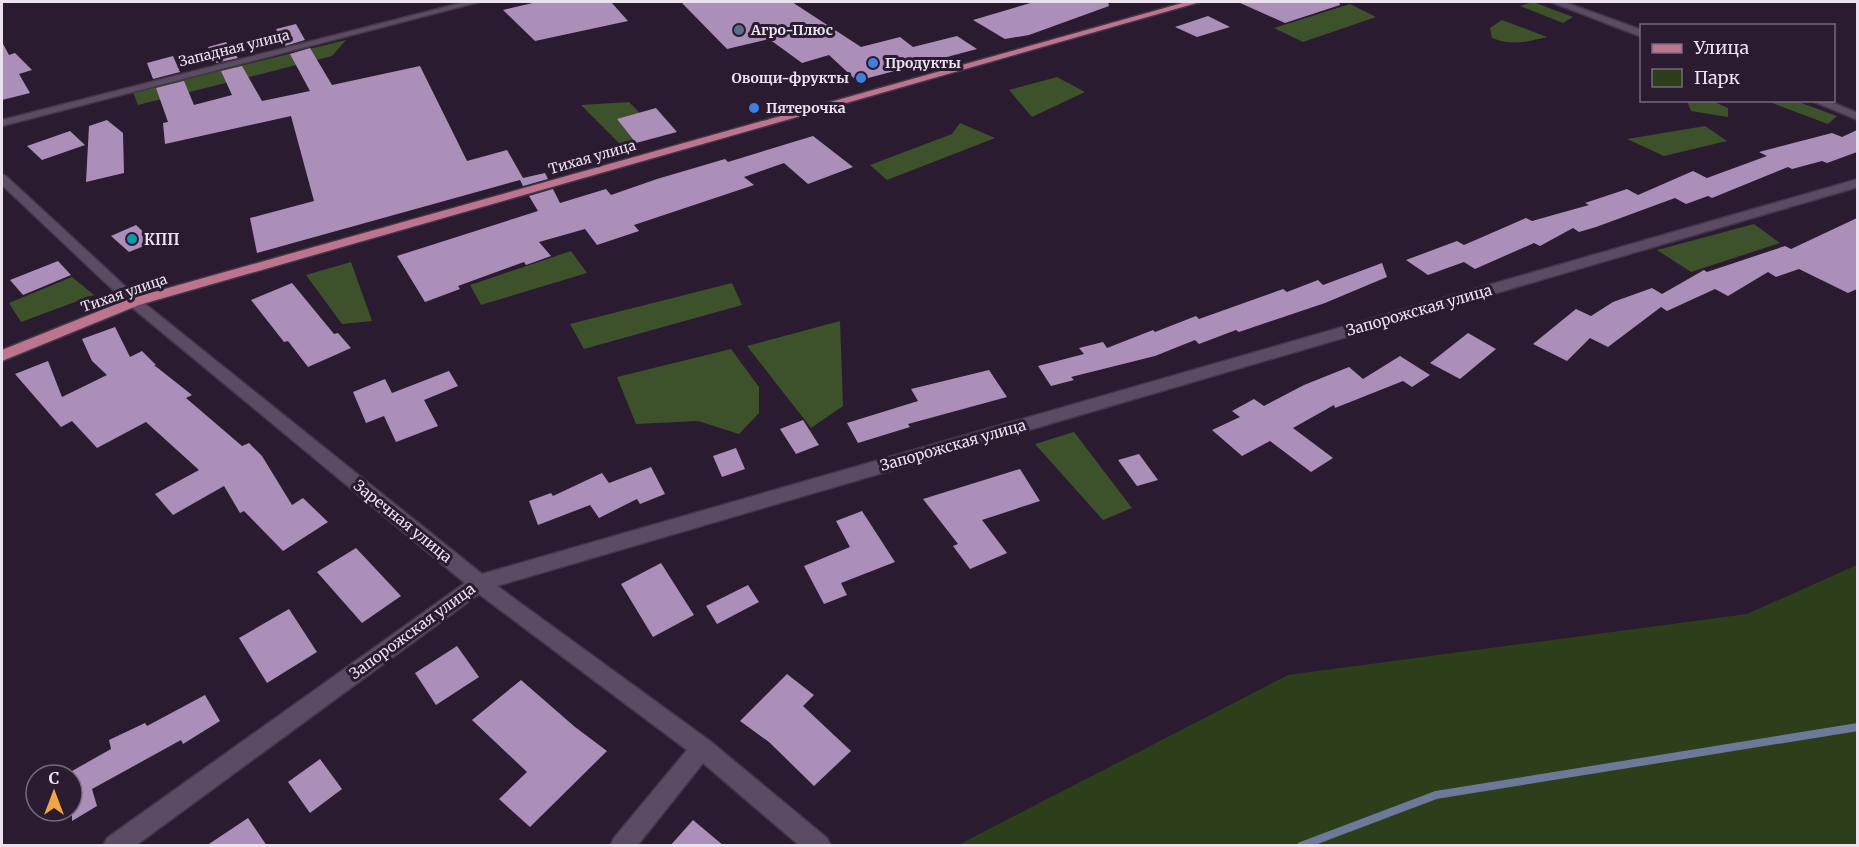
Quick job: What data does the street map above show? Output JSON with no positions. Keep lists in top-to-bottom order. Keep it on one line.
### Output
{"streets":{"main road":["Тихая улица"],"street":["Западная улица","Запорожская улица","Заречная улица"]},"crossings":[["Тихая улица","Заречная улица"],["Запорожская улица","Заречная улица"]],"places":["Агро-Плюс","Продукты","Овощи-фрукты","Пятерочка","КПП"],"legend":["Улица","Парк"],"north":"top"}
